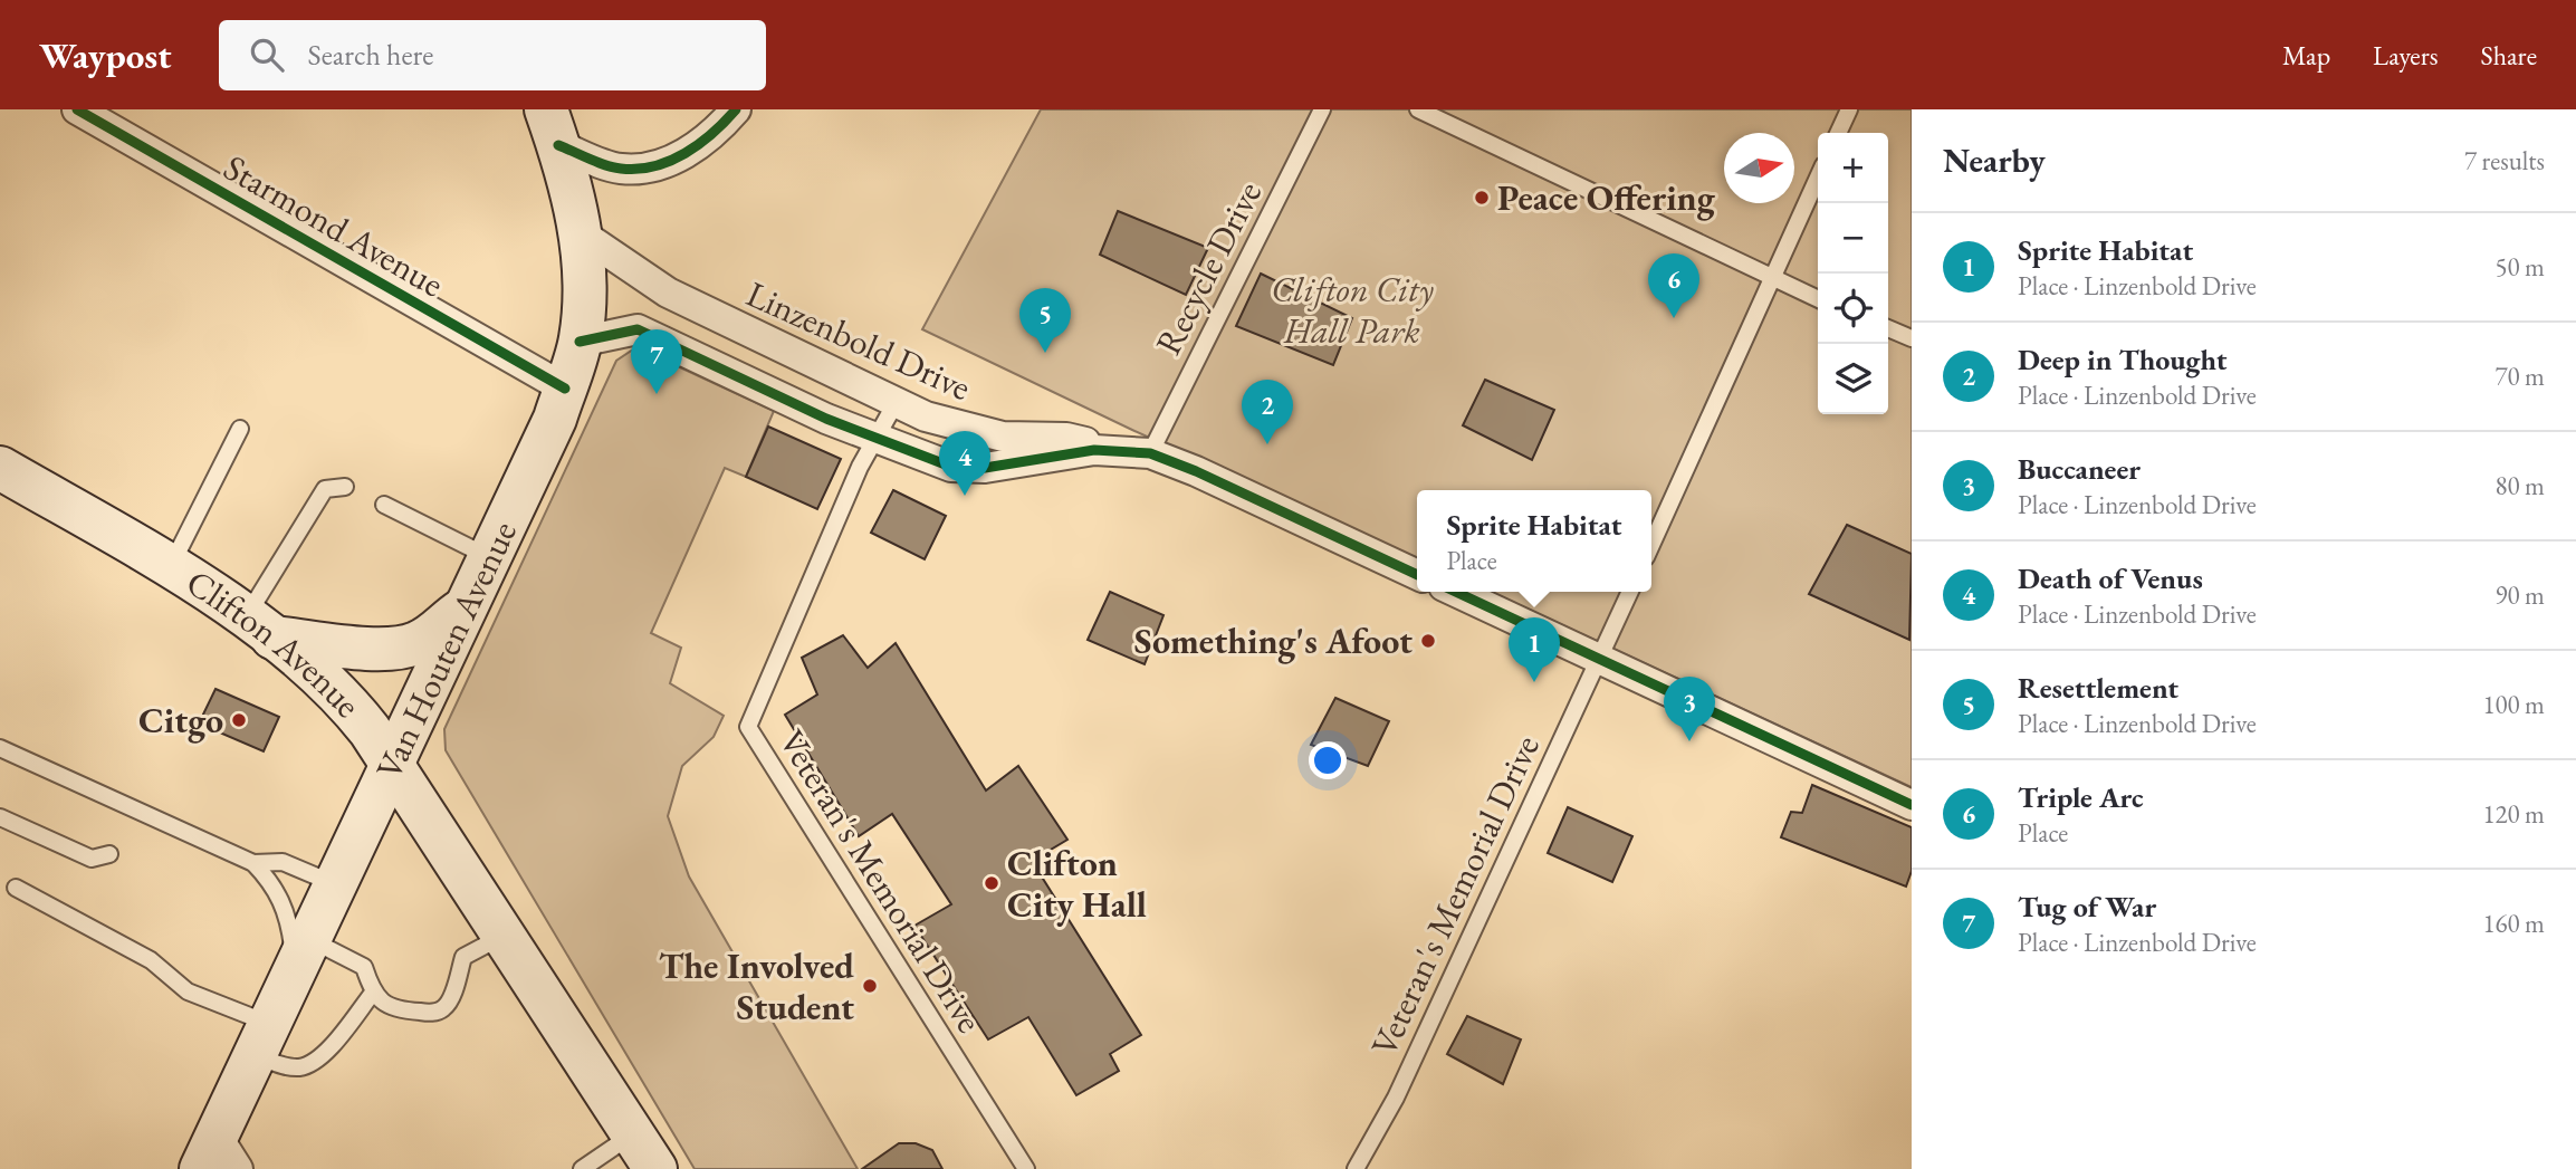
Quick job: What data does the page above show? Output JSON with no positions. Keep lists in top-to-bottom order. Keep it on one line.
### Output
{"streets":{"main road":["Clifton Avenue","Van Houten Avenue"],"street":["Starmond Avenue","Linzenbold Drive"],"lane":["Recycle Drive","Veteran's Memorial Drive"]},"crossings":[["Starmond Avenue","Van Houten Avenue"],["Recycle Drive","Linzenbold Drive"],["Linzenbold Drive","Van Houten Avenue"],["Linzenbold Drive","Veteran's Memorial Drive"],["Clifton Avenue","Van Houten Avenue"]],"parks":["Clifton City Hall Park"],"places":["Peace Offering","Something's Afoot","Citgo","Clifton City Hall","The Involved Student"],"north":"right","page":{"header":"Waypost","search":"Search here","nav":["Map","Layers","Share"],"heading":["Nearby","7 results"],"map_buttons":["+","−"],"list":[{"mark":"1","name":"Sprite Habitat","note":"Place · Linzenbold Drive","value":"50 m"},{"mark":"2","name":"Deep in Thought","note":"Place · Linzenbold Drive","value":"70 m"},{"mark":"3","name":"Buccaneer","note":"Place · Linzenbold Drive","value":"80 m"},{"mark":"4","name":"Death of Venus","note":"Place · Linzenbold Drive","value":"90 m"},{"mark":"5","name":"Resettlement","note":"Place · Linzenbold Drive","value":"100 m"},{"mark":"6","name":"Triple Arc","note":"Place","value":"120 m"},{"mark":"7","name":"Tug of War","note":"Place · Linzenbold Drive","value":"160 m"}],"pins":["6","5","7","2","4","1","3"],"popup":["Sprite Habitat","Place"]}}
